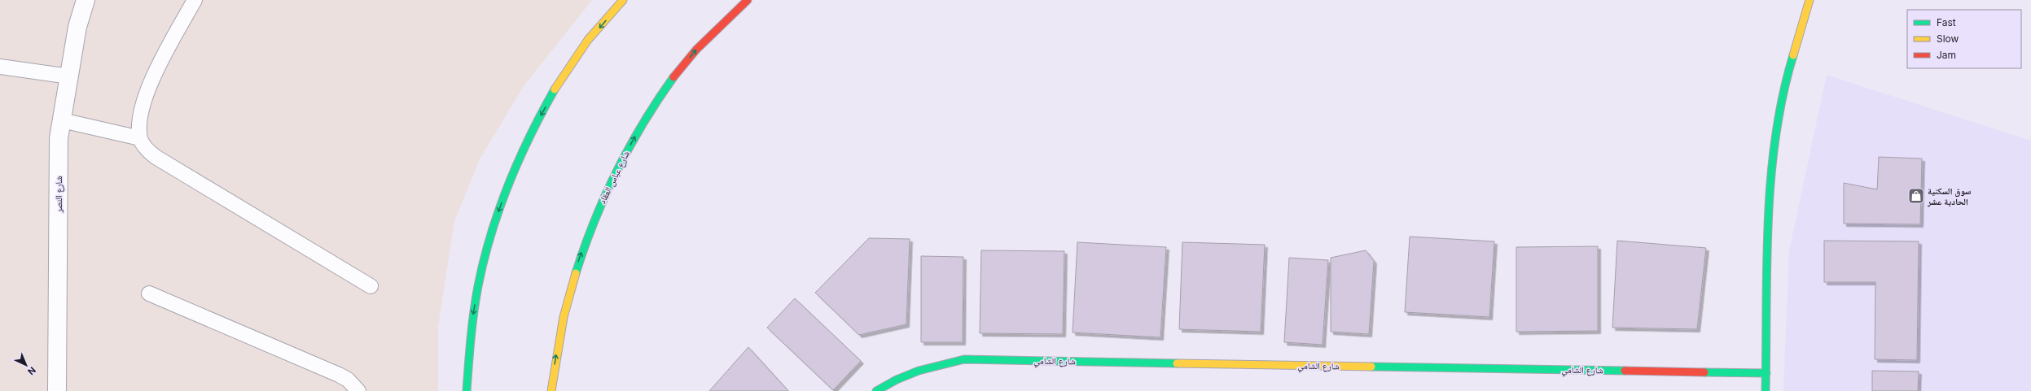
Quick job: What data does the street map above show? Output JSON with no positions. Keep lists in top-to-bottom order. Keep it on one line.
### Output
{"streets":{"street":["شارع عباس العقاد","شارع النصر","شارع الشامي"]},"one_way":["شارع عباس العقاد"],"places":{"shop":["سوق السكنية الحادية عشر"]},"legend":["Fast","Slow","Jam"],"north":"bottom right"}
